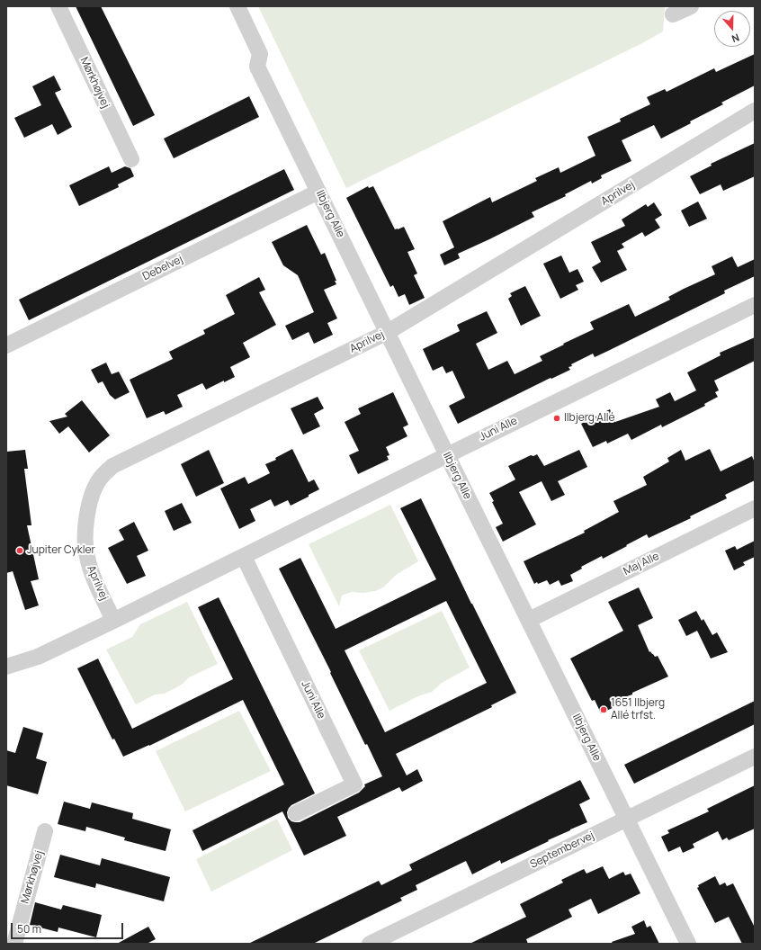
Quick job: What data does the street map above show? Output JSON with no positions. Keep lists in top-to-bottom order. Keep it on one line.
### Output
{"streets":{"street":["Mørkhøjvej","Aprilvej","Ilbjerg Alle","Debelvej","Juni Alle","Maj Alle","Septembervej"]},"crossings":[["Aprilvej","Ilbjerg Alle"],["Aprilvej","Juni Alle"],["Ilbjerg Alle","Debelvej"],["Ilbjerg Alle","Juni Alle"],["Ilbjerg Alle","Maj Alle"],["Ilbjerg Alle","Septembervej"]],"places":["Ilbjerg Allé","Jupiter Cykler","1651 Ilbjerg Allé trfst."],"scale_bar":"50 m","north":"bottom"}
